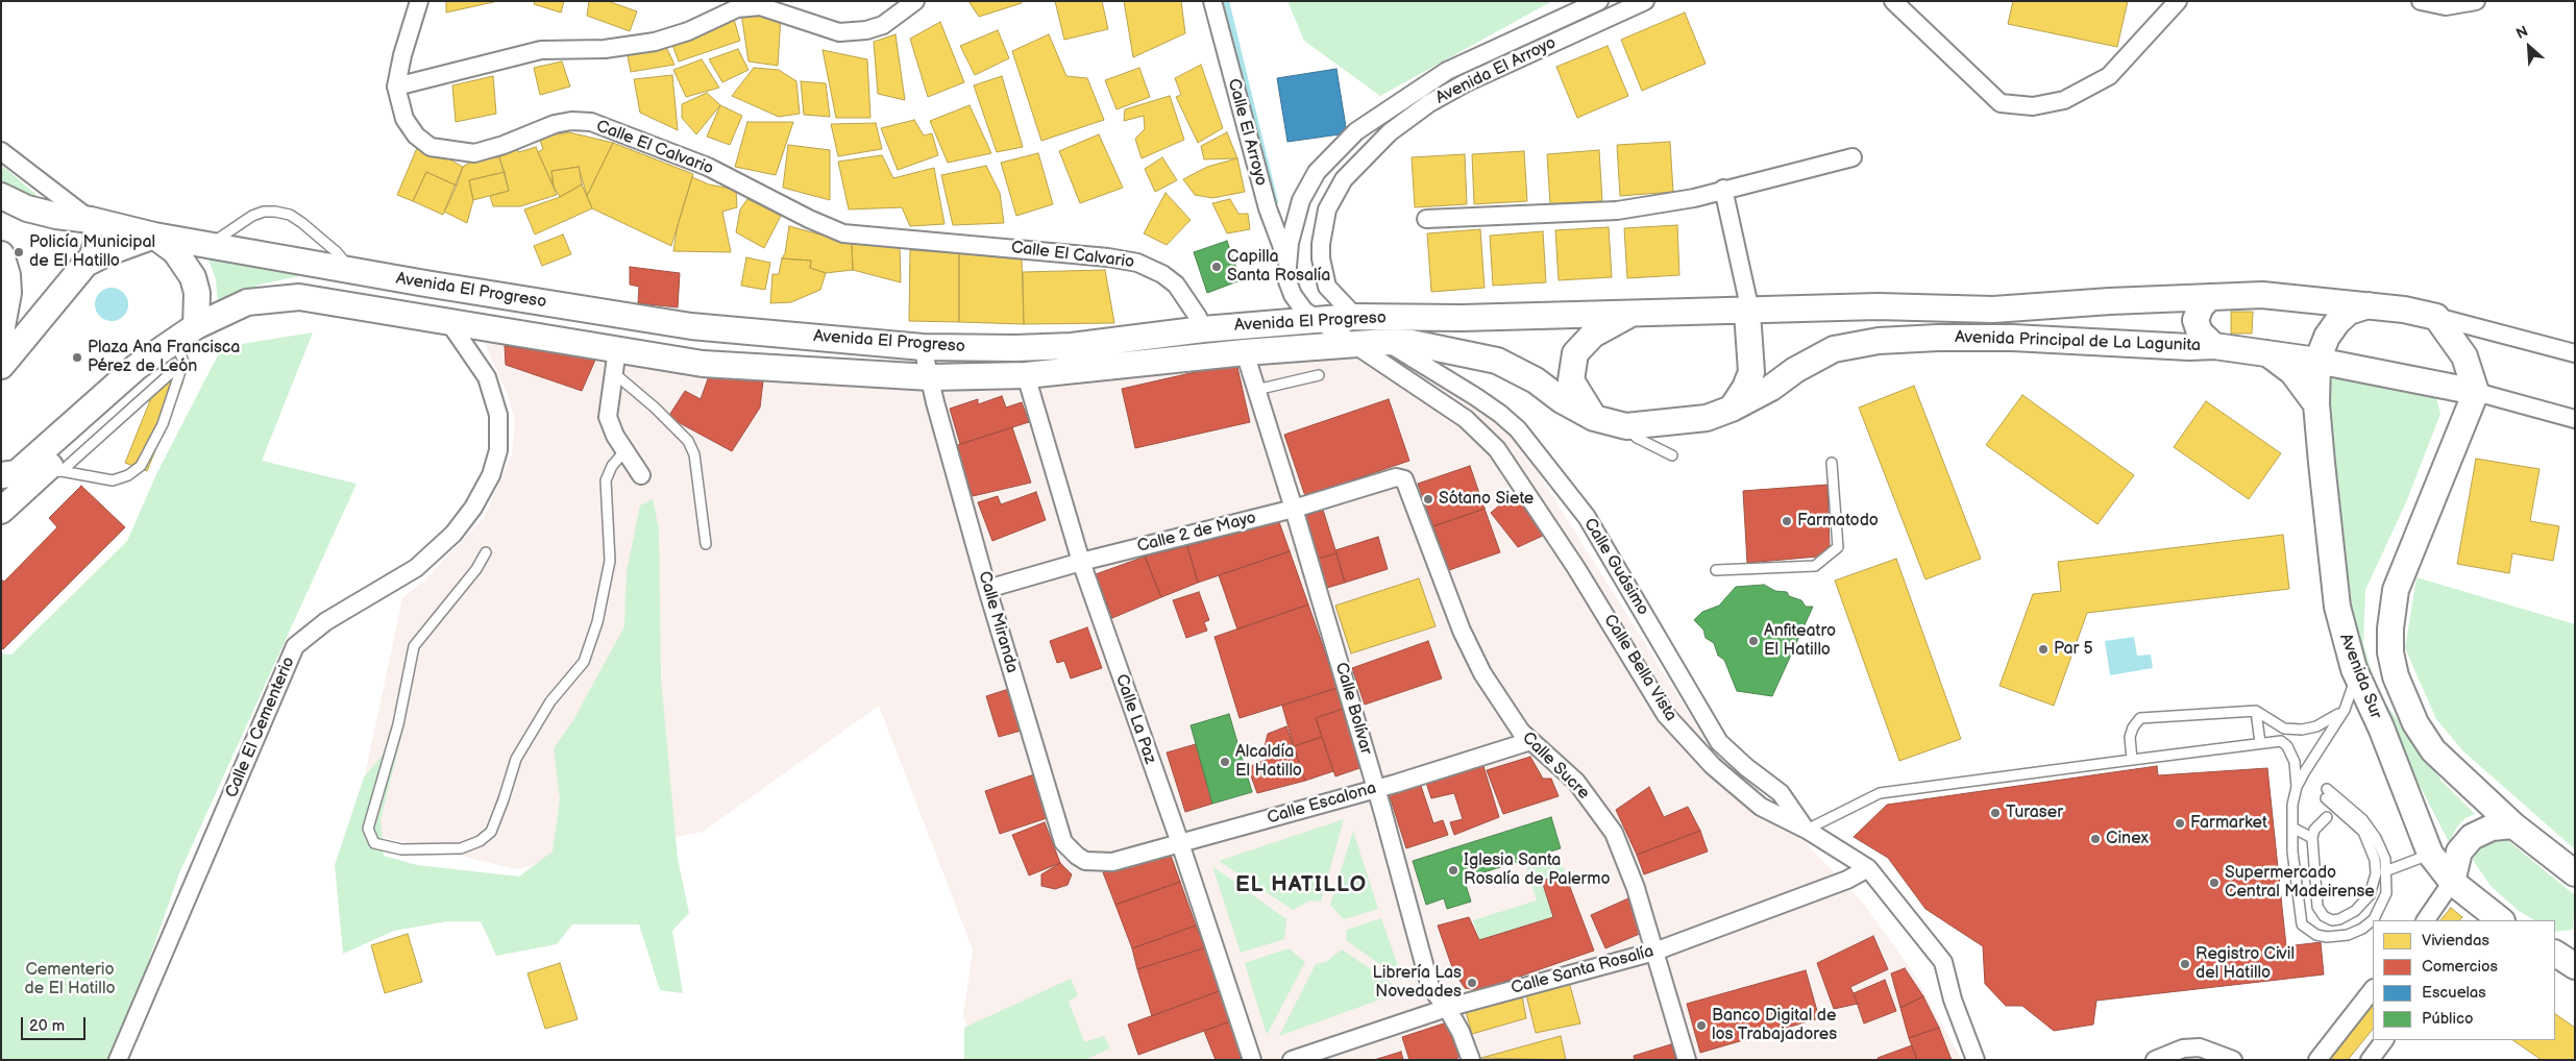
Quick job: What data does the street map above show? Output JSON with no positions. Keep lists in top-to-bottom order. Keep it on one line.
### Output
{"streets":{"street":["Avenida El Arroyo","Calle El Arroyo","Calle El Calvario","Avenida El Progreso","Avenida Principal de La Lagunita","Calle 2 de Mayo","Calle Guásimo","Calle Miranda","Calle Bella Vista","Avenida Sur","Calle Bolívar","Calle La Paz","Calle El Cementerio","Calle Sucre","Calle Escalona","Calle Santa Rosalía"]},"crossings":[["Avenida El Arroyo","Calle El Arroyo"],["Avenida El Arroyo","Avenida El Progreso"],["Avenida El Arroyo","Calle Guásimo"],["Avenida El Arroyo","Calle Bella Vista"],["Calle El Calvario","Avenida El Progreso"],["Avenida El Progreso","Avenida Principal de La Lagunita"],["Avenida El Progreso","Calle Guásimo"],["Avenida El Progreso","Calle Miranda"],["Avenida El Progreso","Calle Bella Vista"],["Avenida El Progreso","Calle Bolívar"],["Avenida El Progreso","Calle La Paz"],["Avenida El Progreso","Calle El Cementerio"],["Avenida Principal de La Lagunita","Avenida Sur"],["Calle 2 de Mayo","Calle Miranda"],["Calle 2 de Mayo","Calle Bolívar"],["Calle 2 de Mayo","Calle La Paz"],["Calle 2 de Mayo","Calle Sucre"],["Calle Guásimo","Calle Bella Vista"],["Calle Miranda","Calle Escalona"],["Calle Bella Vista","Calle Santa Rosalía"],["Calle Bolívar","Calle Escalona"],["Calle Bolívar","Calle Santa Rosalía"],["Calle La Paz","Calle Escalona"],["Calle Sucre","Calle Escalona"],["Calle Sucre","Calle Santa Rosalía"]],"districts":["EL HATILLO"],"parks":["Cementerio de El Hatillo"],"places":["Policía Municipal de El Hatillo","Capilla Santa Rosalía","Plaza Ana Francisca Pérez de León","Sótano Siete","Farmatodo","Anfiteatro El Hatillo","Par 5","Alcaldía El Hatillo","Turaser","Farmarket","Cinex","Iglesia Santa Rosalía de Palermo","Supermercado Central Madeirense","Registro Civil del Hatillo","Librería Las Novedades","Banco Digital de los Trabajadores"],"legend":["Viviendas","Comercios","Escuelas","Público"],"scale_bar":"20 m","north":"top left"}
